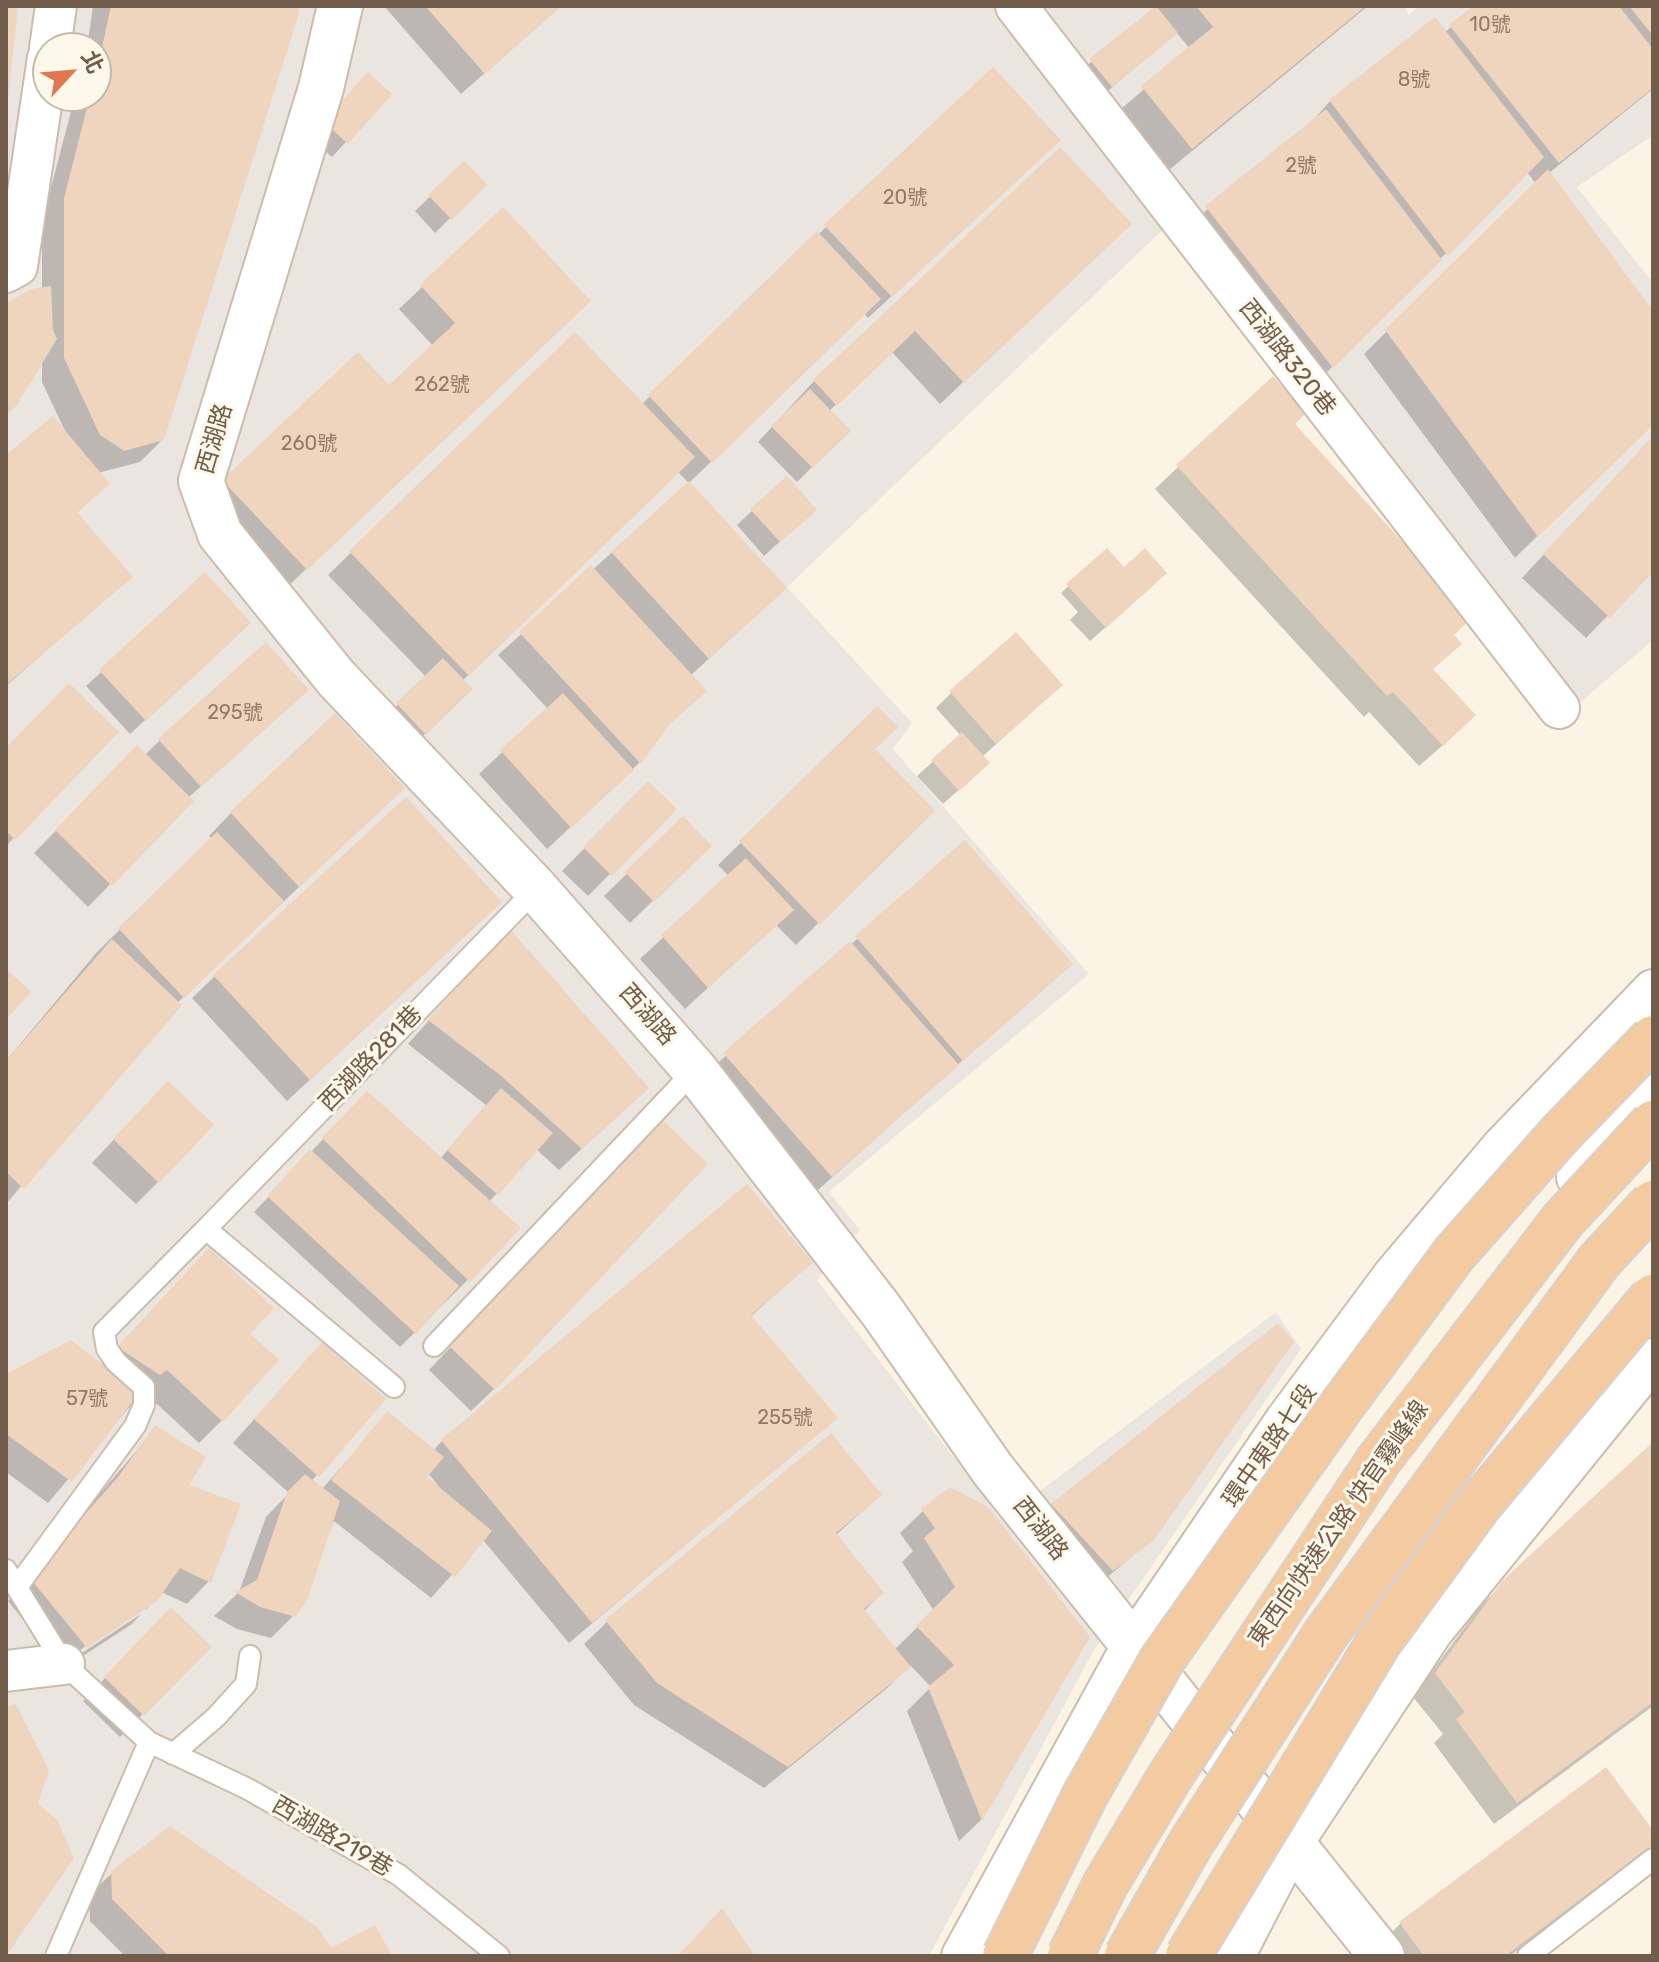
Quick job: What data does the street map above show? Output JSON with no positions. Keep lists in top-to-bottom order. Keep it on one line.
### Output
{"streets":{"highway":["東西向快速公路 快官霧峰線"],"street":["西湖路320巷","西湖路","環中東路七段"],"lane":["西湖路281巷","西湖路219巷"]},"crossings":[["西湖路","西湖路281巷"],["西湖路","環中東路七段"],["西湖路281巷","西湖路219巷"]],"house_numbers":["10號","8號","2號","20號","262號","260號","295號","57號","255號"],"north":"top right"}
